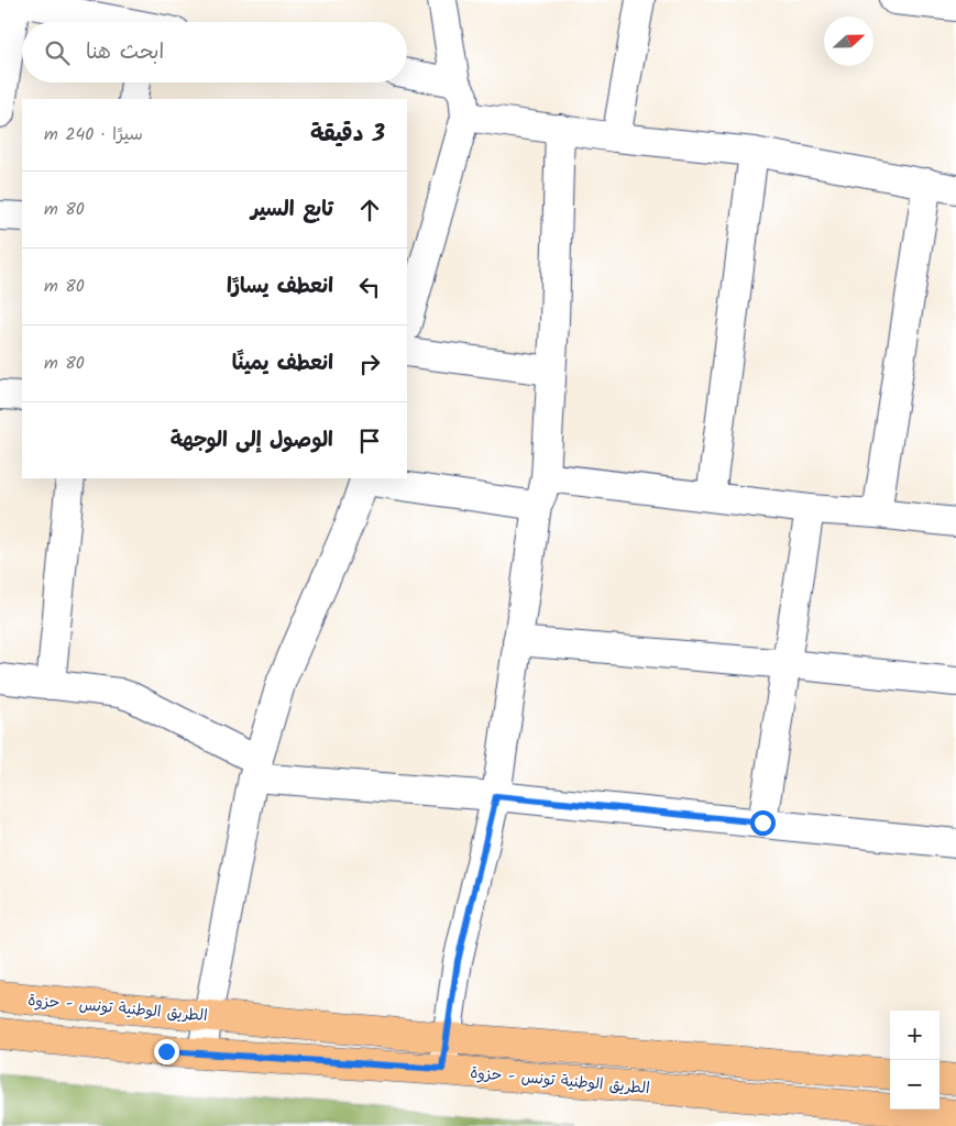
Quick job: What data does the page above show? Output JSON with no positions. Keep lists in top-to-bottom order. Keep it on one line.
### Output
{"streets":{"main road":["الطريق الوطنية تونس - حزوة"]},"north":"right","page":{"search":"ابحث هنا","heading":["3 دقيقة","سيرًا · 240 m"],"list":[["تابع السير","80 m"],["انعطف يسارًا","80 m"],["انعطف يمينًا","80 m"],"الوصول إلى الوجهة"],"map_buttons":["+","−"]}}
